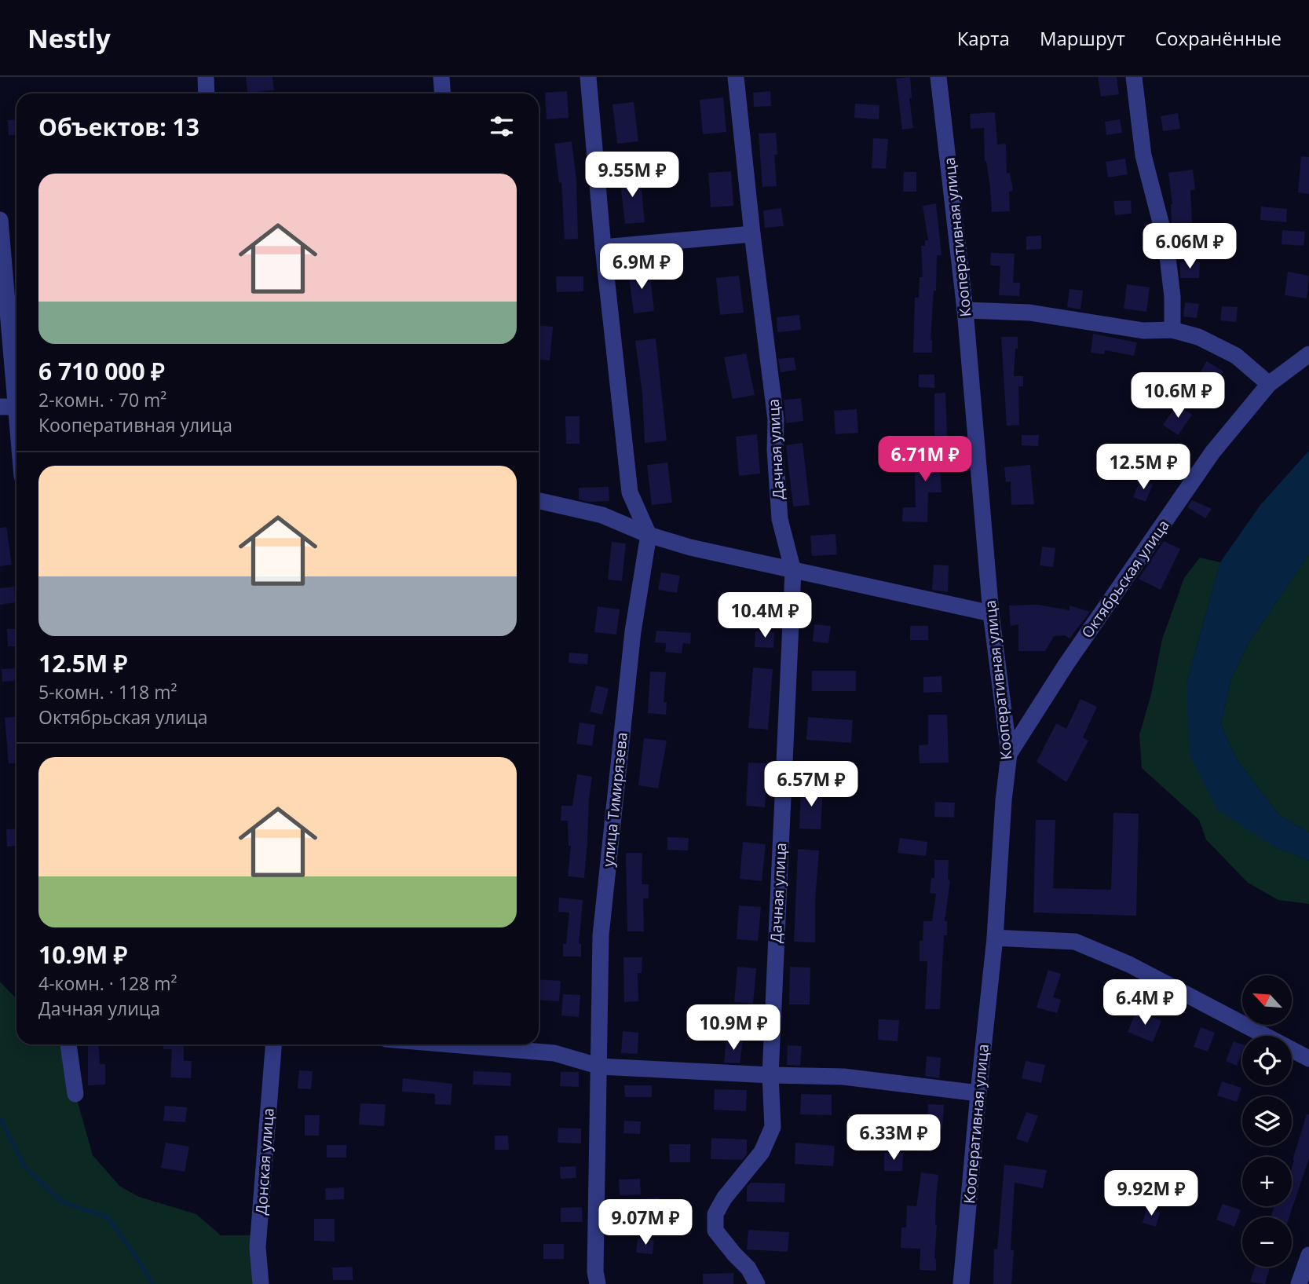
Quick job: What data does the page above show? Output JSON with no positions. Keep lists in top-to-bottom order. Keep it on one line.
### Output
{"streets":{"street":["Кооперативная улица","Дачная улица","Октябрьская улица","улица Тимирязева","Донская улица"]},"crossings":[["Кооперативная улица","Октябрьская улица"]],"north":"top left","page":{"header":"Nestly","nav":["Карта","Маршрут","Сохранённые"],"heading":"Объектов: 13","price":["9.55M ₽","6.06M ₽","6.9M ₽","10.6M ₽","6.71M ₽","12.5M ₽","10.4M ₽","6.57M ₽","6.4M ₽","10.9M ₽","6.33M ₽","9.92M ₽","9.07M ₽"],"list":[{"name":"6 710 000 ₽","note":"2-комн. · 70 m² · Кооперативная улица"},{"name":"12.5M ₽","note":"5-комн. · 118 m² · Октябрьская улица"},{"name":"10.9M ₽","note":"4-комн. · 128 m² · Дачная улица"}],"map_buttons":["+","−"]}}
